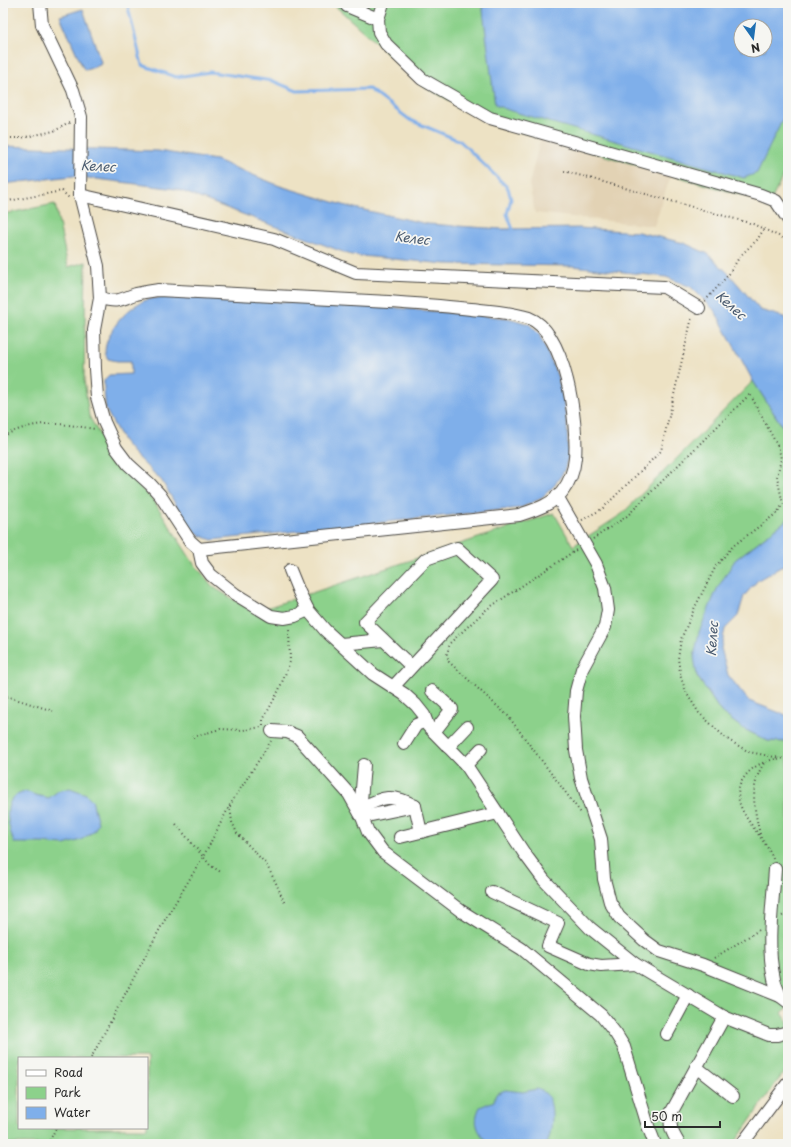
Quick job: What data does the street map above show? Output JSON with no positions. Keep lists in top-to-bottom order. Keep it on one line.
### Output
{"water":["Келес"],"legend":["Road","Park","Water"],"scale_bar":"50 m","north":"bottom"}
